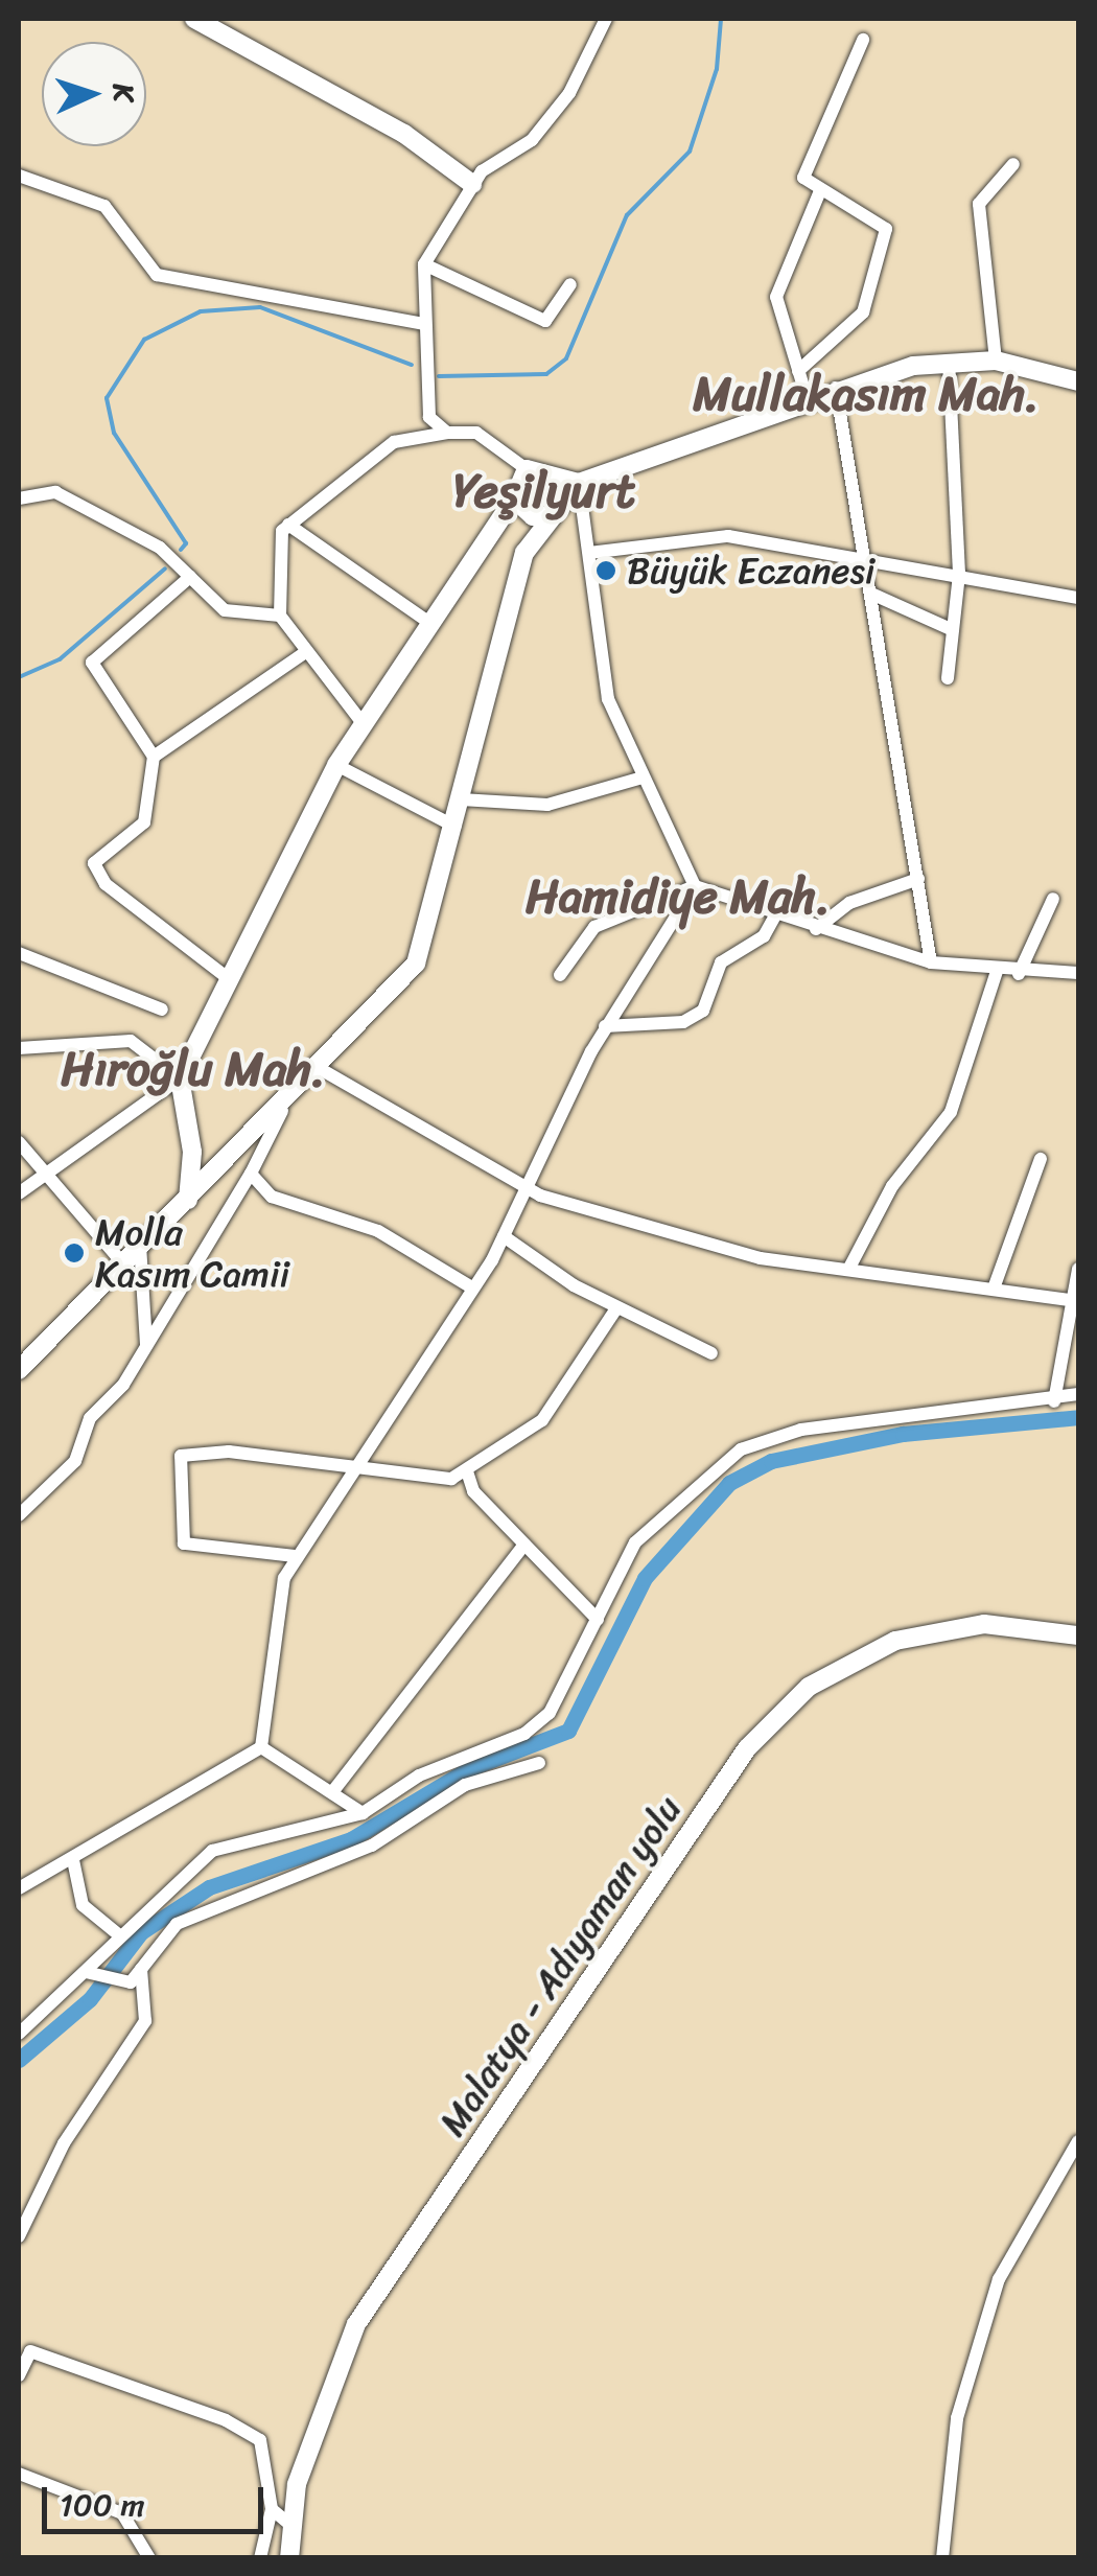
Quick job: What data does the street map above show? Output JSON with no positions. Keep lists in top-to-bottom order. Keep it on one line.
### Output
{"streets":{"main road":["Malatya - Adıyaman yolu"]},"districts":["Mullakasım Mah.","Yeşilyurt","Hamidiye Mah.","Hıroğlu Mah."],"places":["Büyük Eczanesi","Molla Kasım Camii"],"scale_bar":"100 m","north":"right"}
